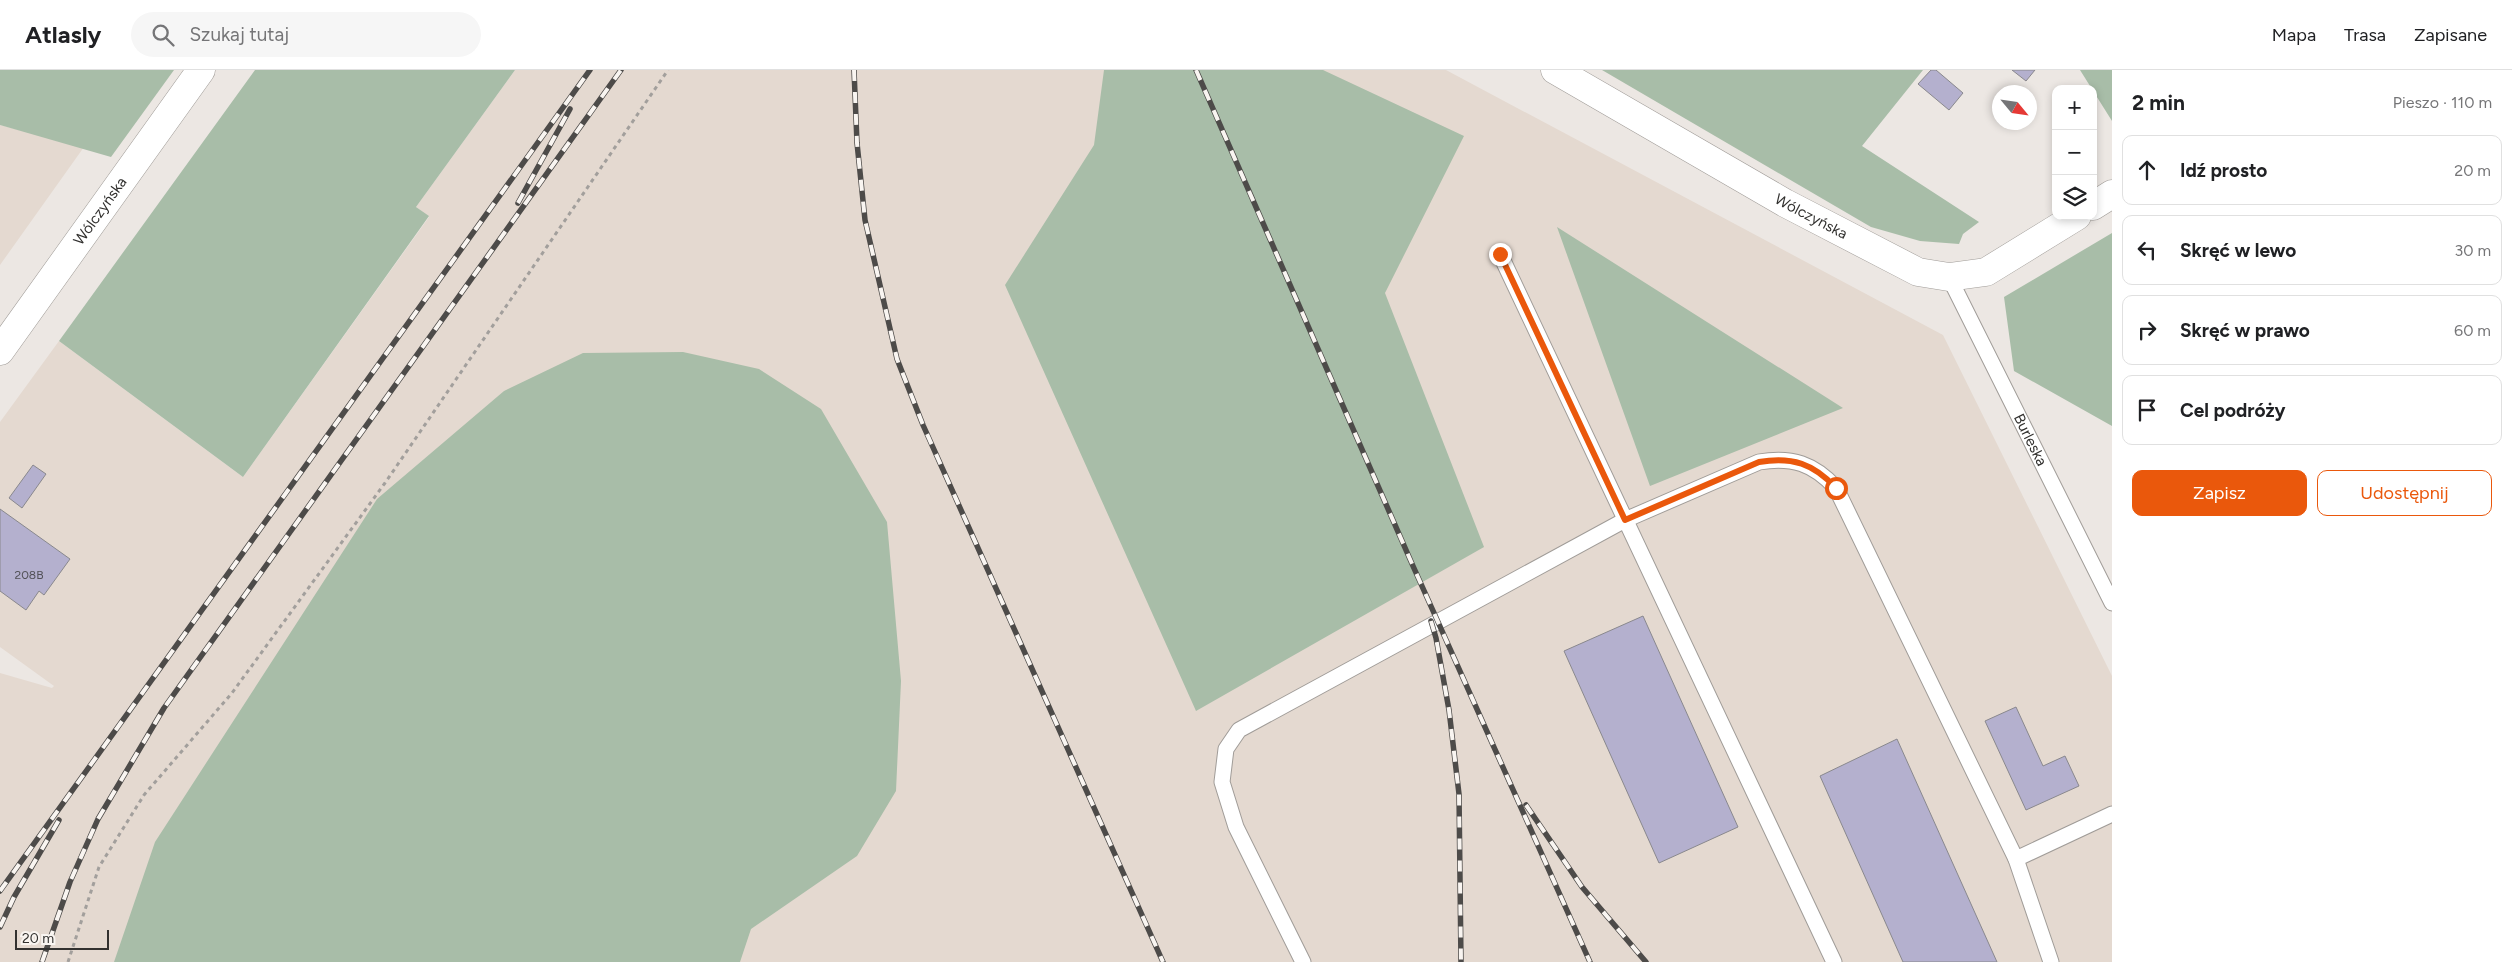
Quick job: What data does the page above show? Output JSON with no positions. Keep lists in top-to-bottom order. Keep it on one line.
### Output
{"streets":{"street":["Wólczyńska"],"lane":["Burleska"]},"crossings":[["Wólczyńska","Burleska"]],"house_numbers":["208B"],"scale_bar":"20 m","north":"bottom right","page":{"header":"Atlasly","search":"Szukaj tutaj","nav":["Mapa","Trasa","Zapisane"],"heading":["2 min","Pieszo · 110 m"],"map_buttons":["+","−"],"list":[["Idź prosto","20 m"],["Skręć w lewo","30 m"],["Skręć w prawo","60 m"],"Cel podróży"],"buttons":["Zapisz","Udostępnij"],"scale":"20 m"}}
